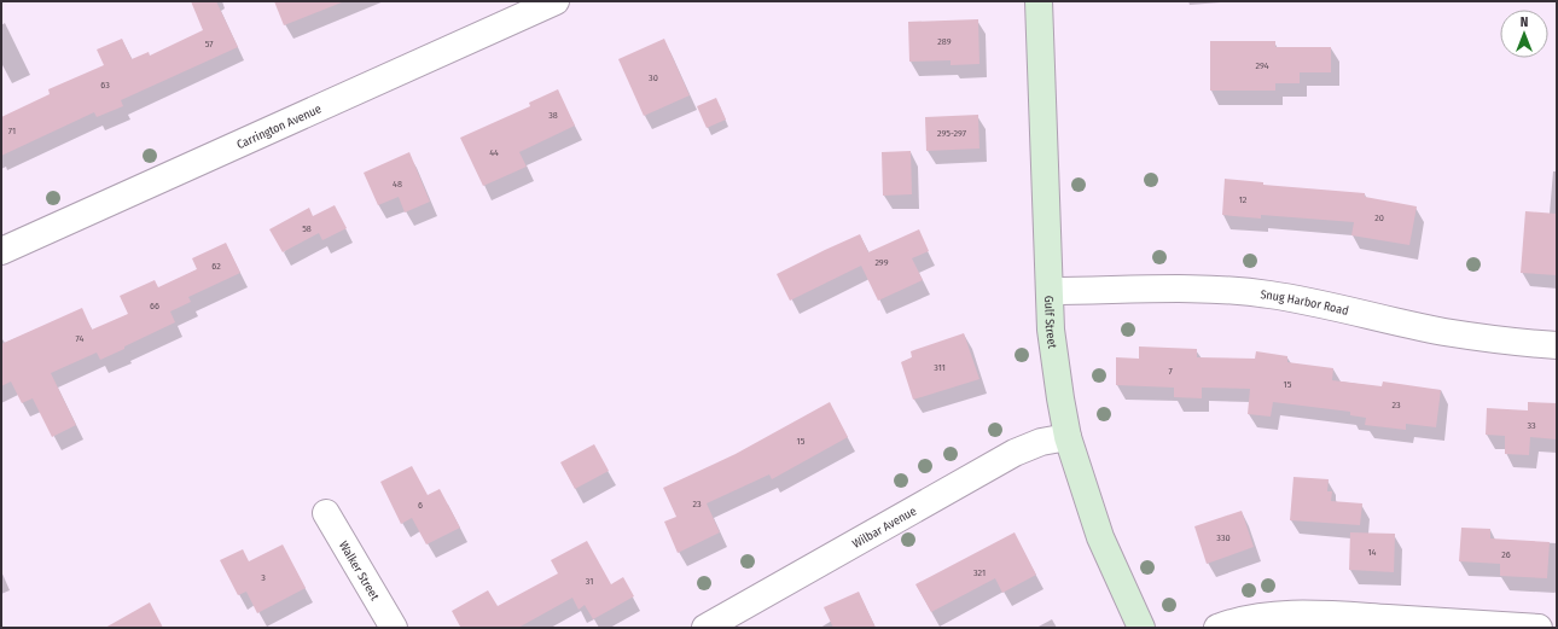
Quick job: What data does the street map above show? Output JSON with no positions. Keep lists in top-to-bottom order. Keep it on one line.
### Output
{"streets":{"main road":["Gulf Street"],"street":["Carrington Avenue","Snug Harbor Road","Wilbar Avenue","Walker Street"]},"crossings":[["Snug Harbor Road","Gulf Street"],["Gulf Street","Wilbar Avenue"]],"house_numbers":["289","57","294","30","63","38","71","295-297","44","48","12","20","58","299","62","66","74","311","7","15","23","33","15","23","6","330","14","26","321","3","31"],"north":"top"}
